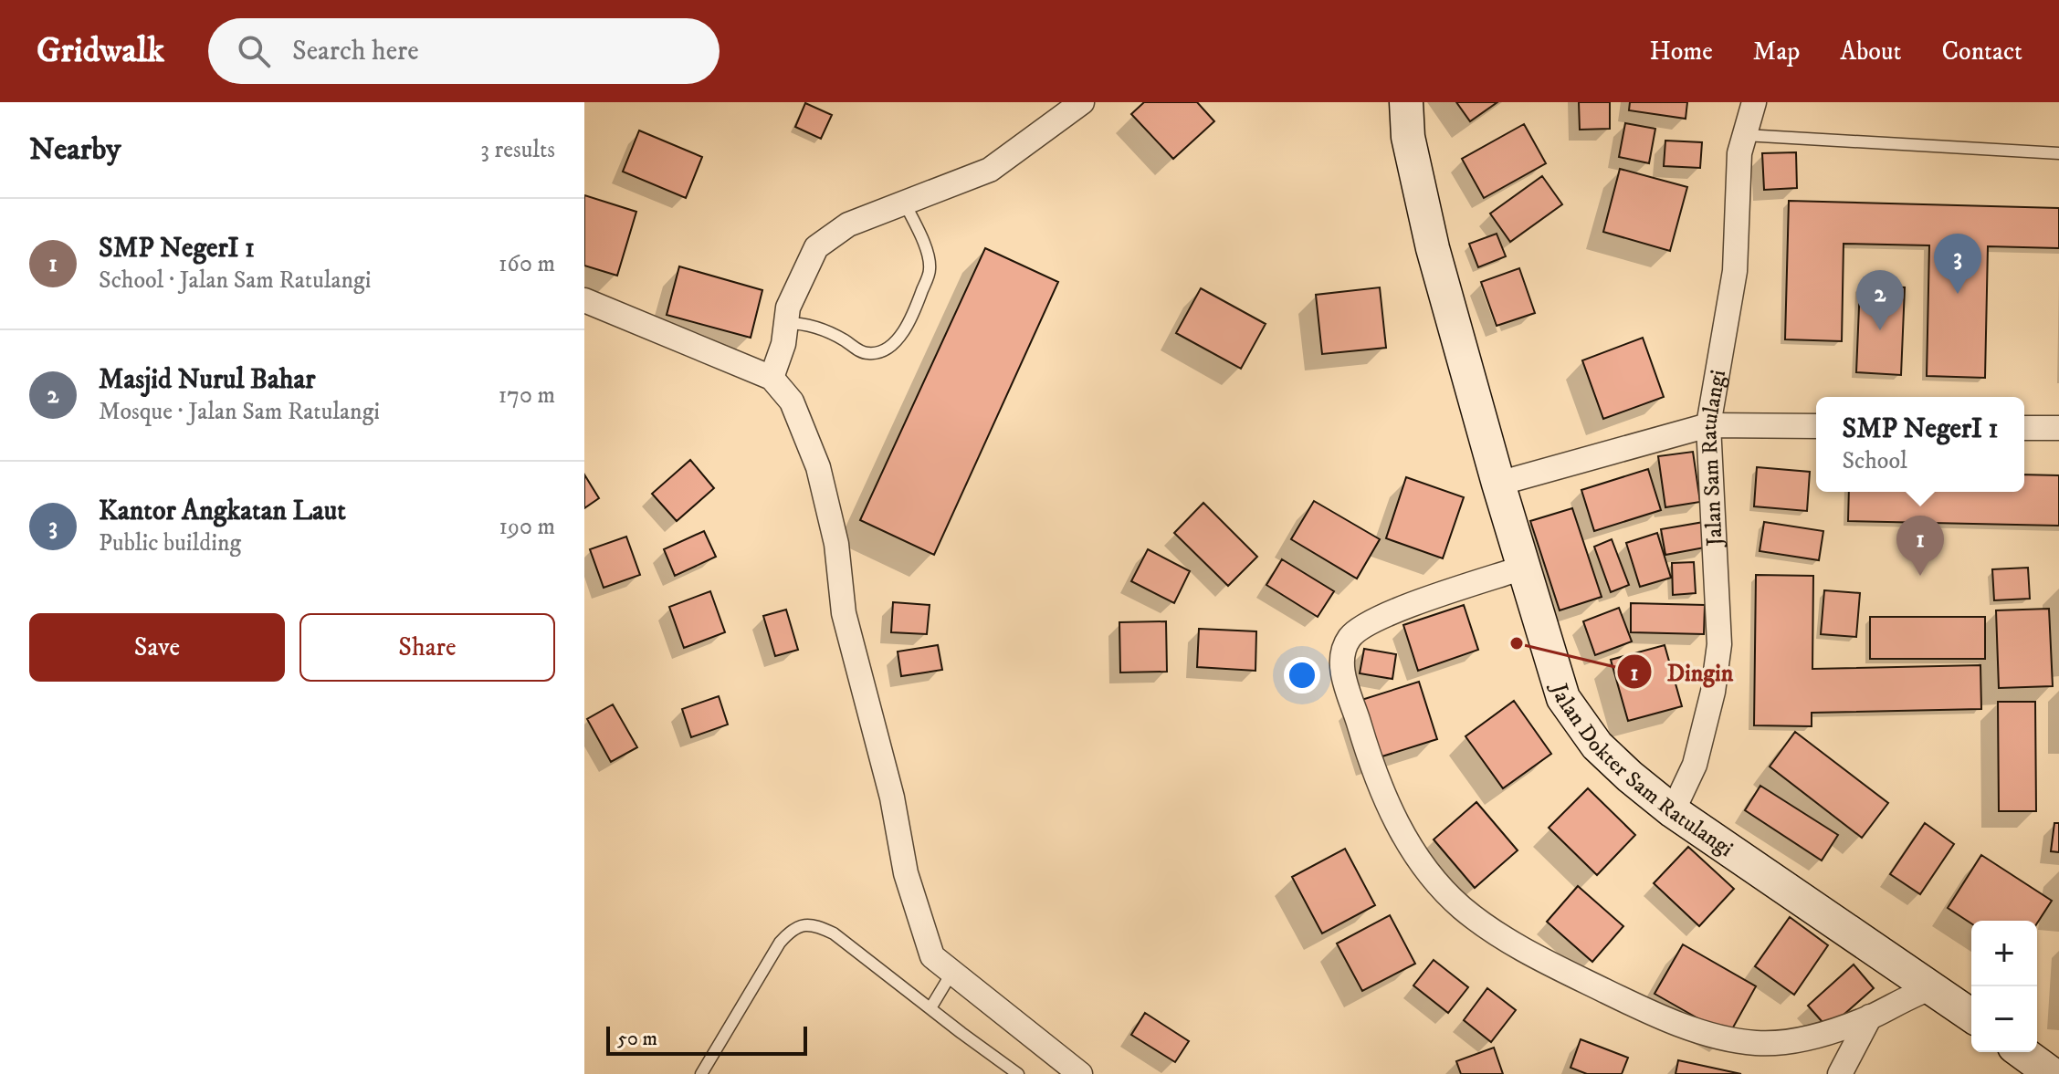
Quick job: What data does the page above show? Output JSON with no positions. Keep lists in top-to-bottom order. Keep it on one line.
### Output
{"streets":{"street":["Jalan Sam Ratulangi","Jalan Dokter Sam Ratulangi"]},"crossings":[["Jalan Sam Ratulangi","Jalan Dokter Sam Ratulangi"]],"places":["Dingin"],"scale_bar":"50 m","page":{"header":"Gridwalk","search":"Search here","nav":["Home","Map","About","Contact"],"heading":["Nearby","3 results"],"list":[{"mark":"1","name":"SMP NegerI 1","note":"School · Jalan Sam Ratulangi","value":"160 m"},{"mark":"2","name":"Masjid Nurul Bahar","note":"Mosque · Jalan Sam Ratulangi","value":"170 m"},{"mark":"3","name":"Kantor Angkatan Laut","note":"Public building","value":"190 m"}],"pins":["3","2","1"],"popup":["SMP NegerI 1","School"],"buttons":["Save","Share"],"map_buttons":["+","−"],"scale":"50 m"}}
